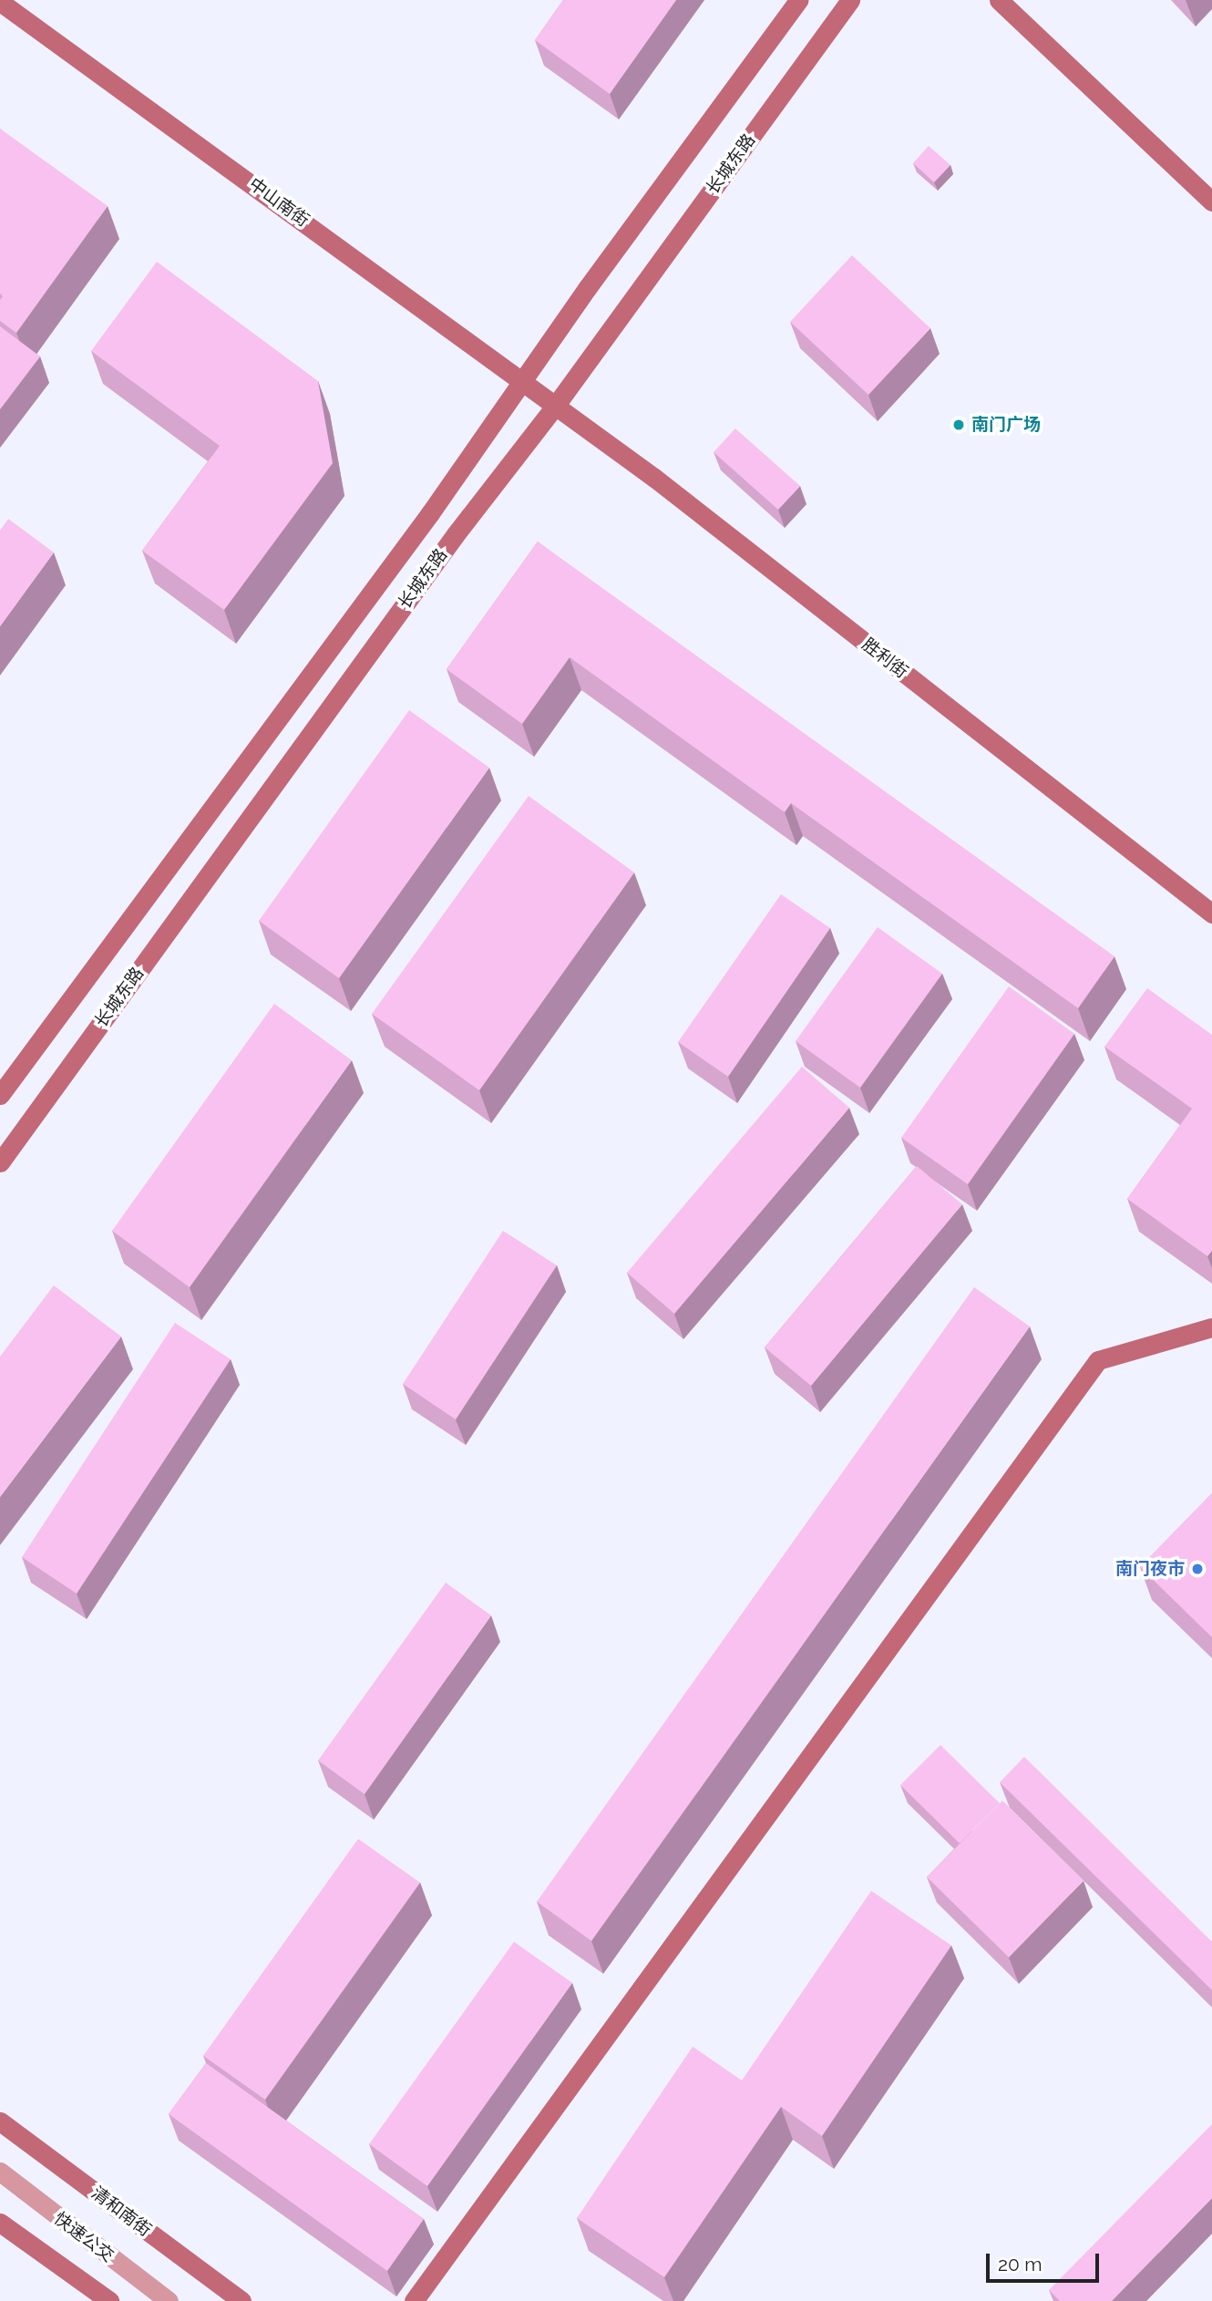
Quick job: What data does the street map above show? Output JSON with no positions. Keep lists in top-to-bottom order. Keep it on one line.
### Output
{"streets":{"main road":["长城东路","中山南街","胜利街","清和南街"],"lane":["快速公交"]},"crossings":[["长城东路","中山南街"],["长城东路","胜利街"],["中山南街","胜利街"]],"places":["南门广场","南门夜市"],"scale_bar":"20 m"}
